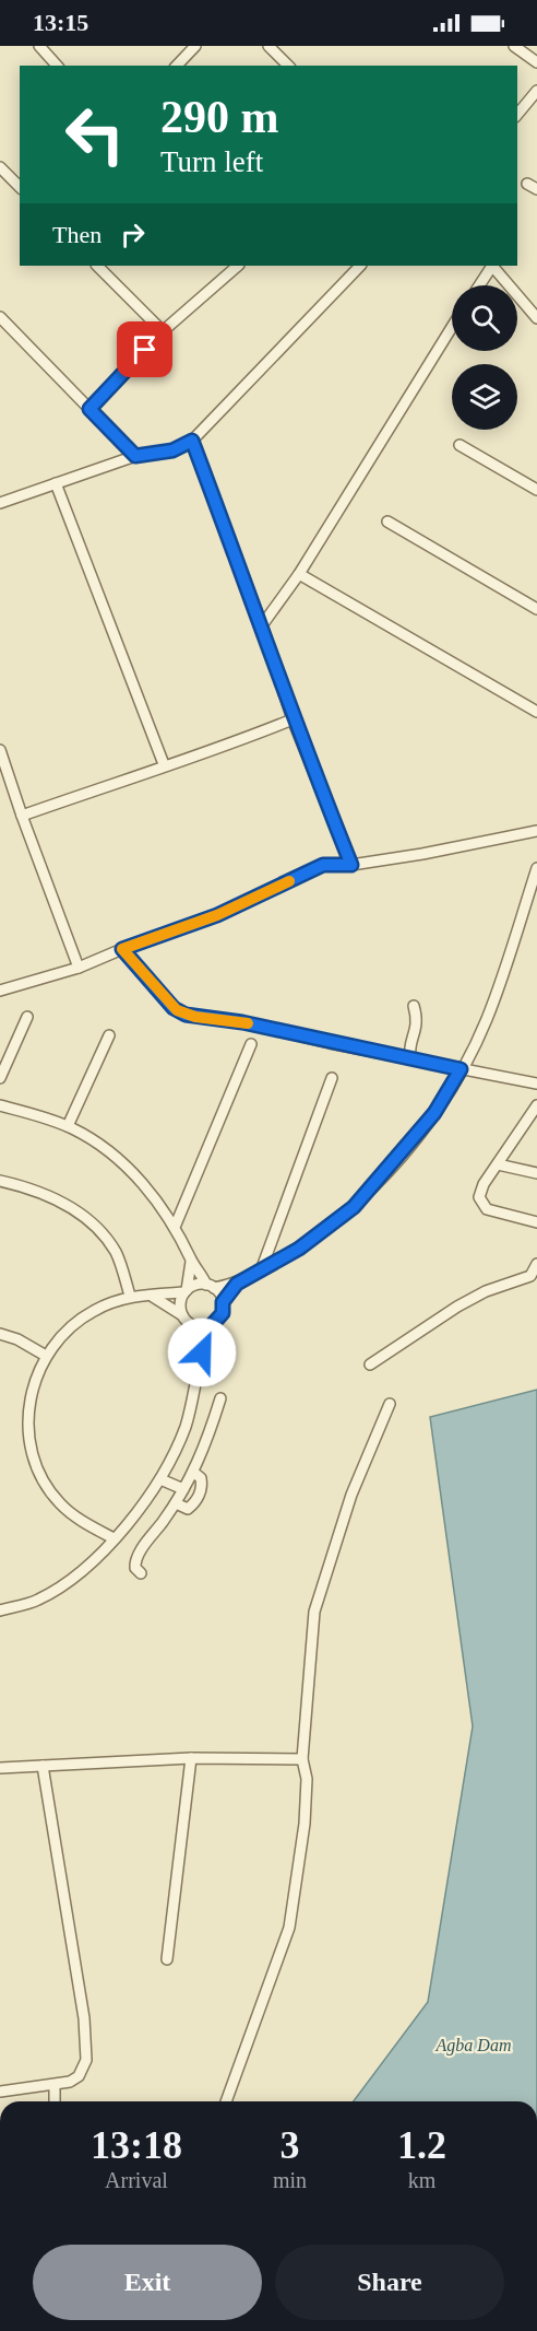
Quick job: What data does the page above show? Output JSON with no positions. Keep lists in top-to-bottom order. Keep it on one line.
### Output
{"water":["Agba Dam"],"page":{"status":"13:15","turn":["290 m","Turn left"],"then":"Then","eta":["13:18","Arrival","3","min","1.2","km"],"buttons":["Exit","Share"]}}
